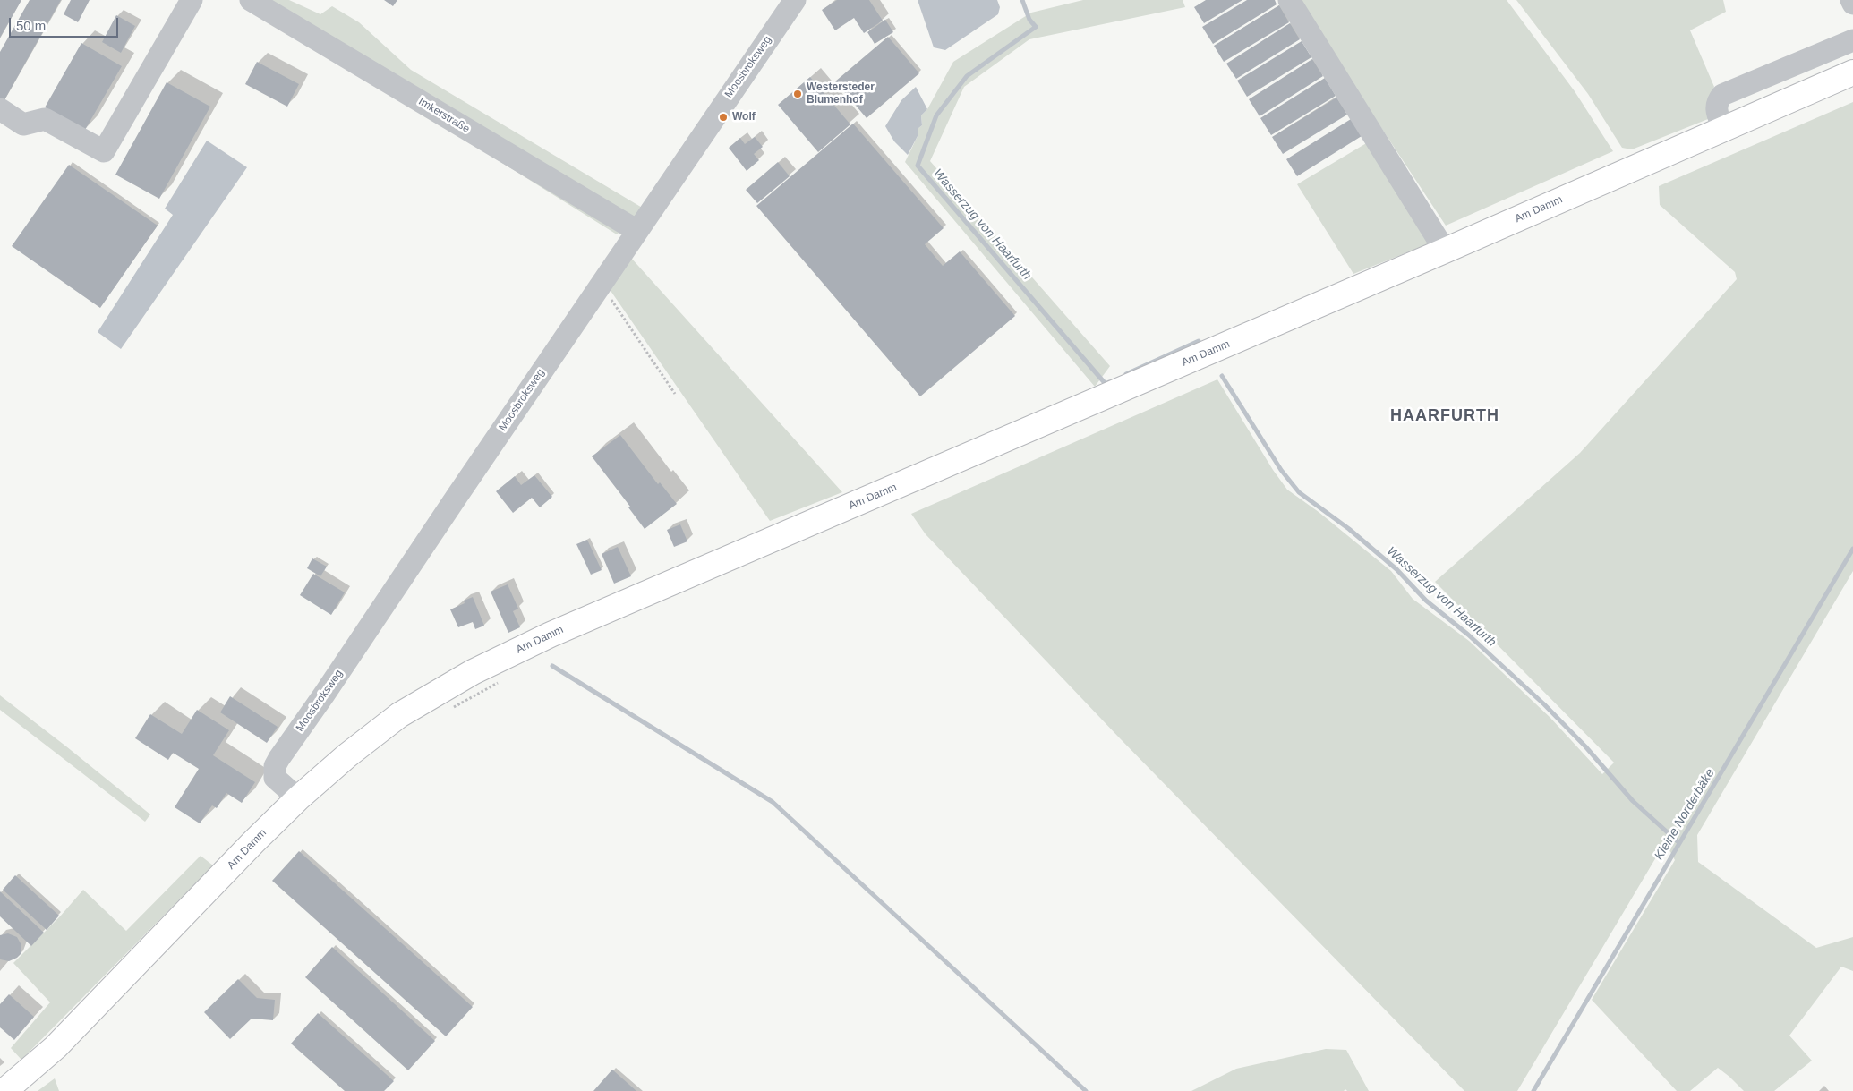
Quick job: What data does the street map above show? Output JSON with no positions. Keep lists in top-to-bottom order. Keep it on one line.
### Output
{"streets":{"main road":["Am Damm"],"street":["Moosbroksweg","Imkerstraße"]},"crossings":[["Moosbroksweg","Imkerstraße"],["Moosbroksweg","Am Damm"]],"districts":["HAARFURTH"],"water":["Wasserzug von Haarfurth","Kleine Norderbäke"],"places":["Westersteder Blumenhof","Wolf"],"scale_bar":"50 m"}
